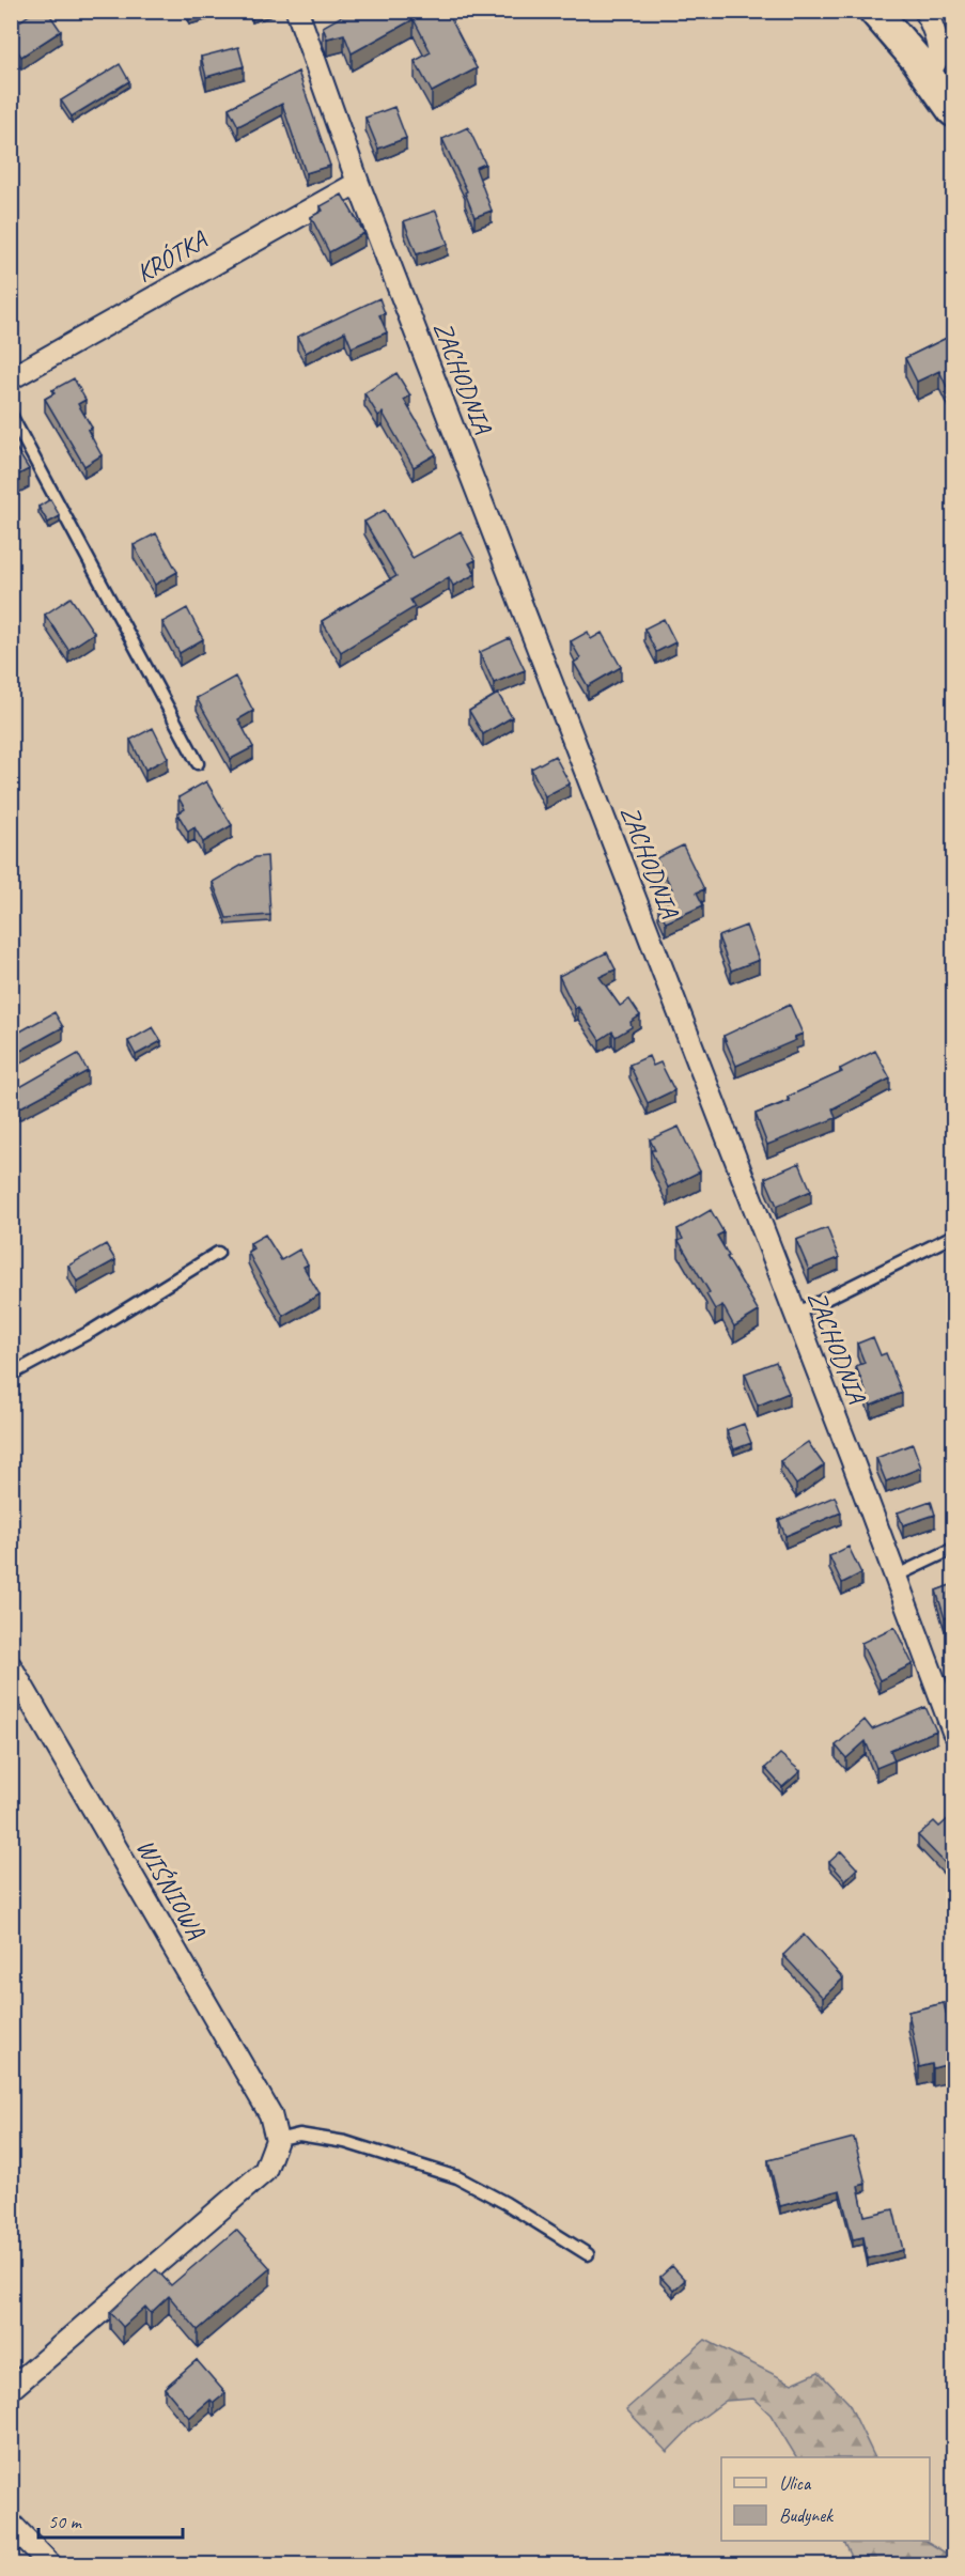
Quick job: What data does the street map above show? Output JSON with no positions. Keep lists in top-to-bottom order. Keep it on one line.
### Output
{"streets":{"street":["KRÓTKA","ZACHODNIA","WIŚNIOWA"]},"crossings":[["KRÓTKA","ZACHODNIA"]],"legend":["Ulica","Budynek"],"scale_bar":"50 m"}
